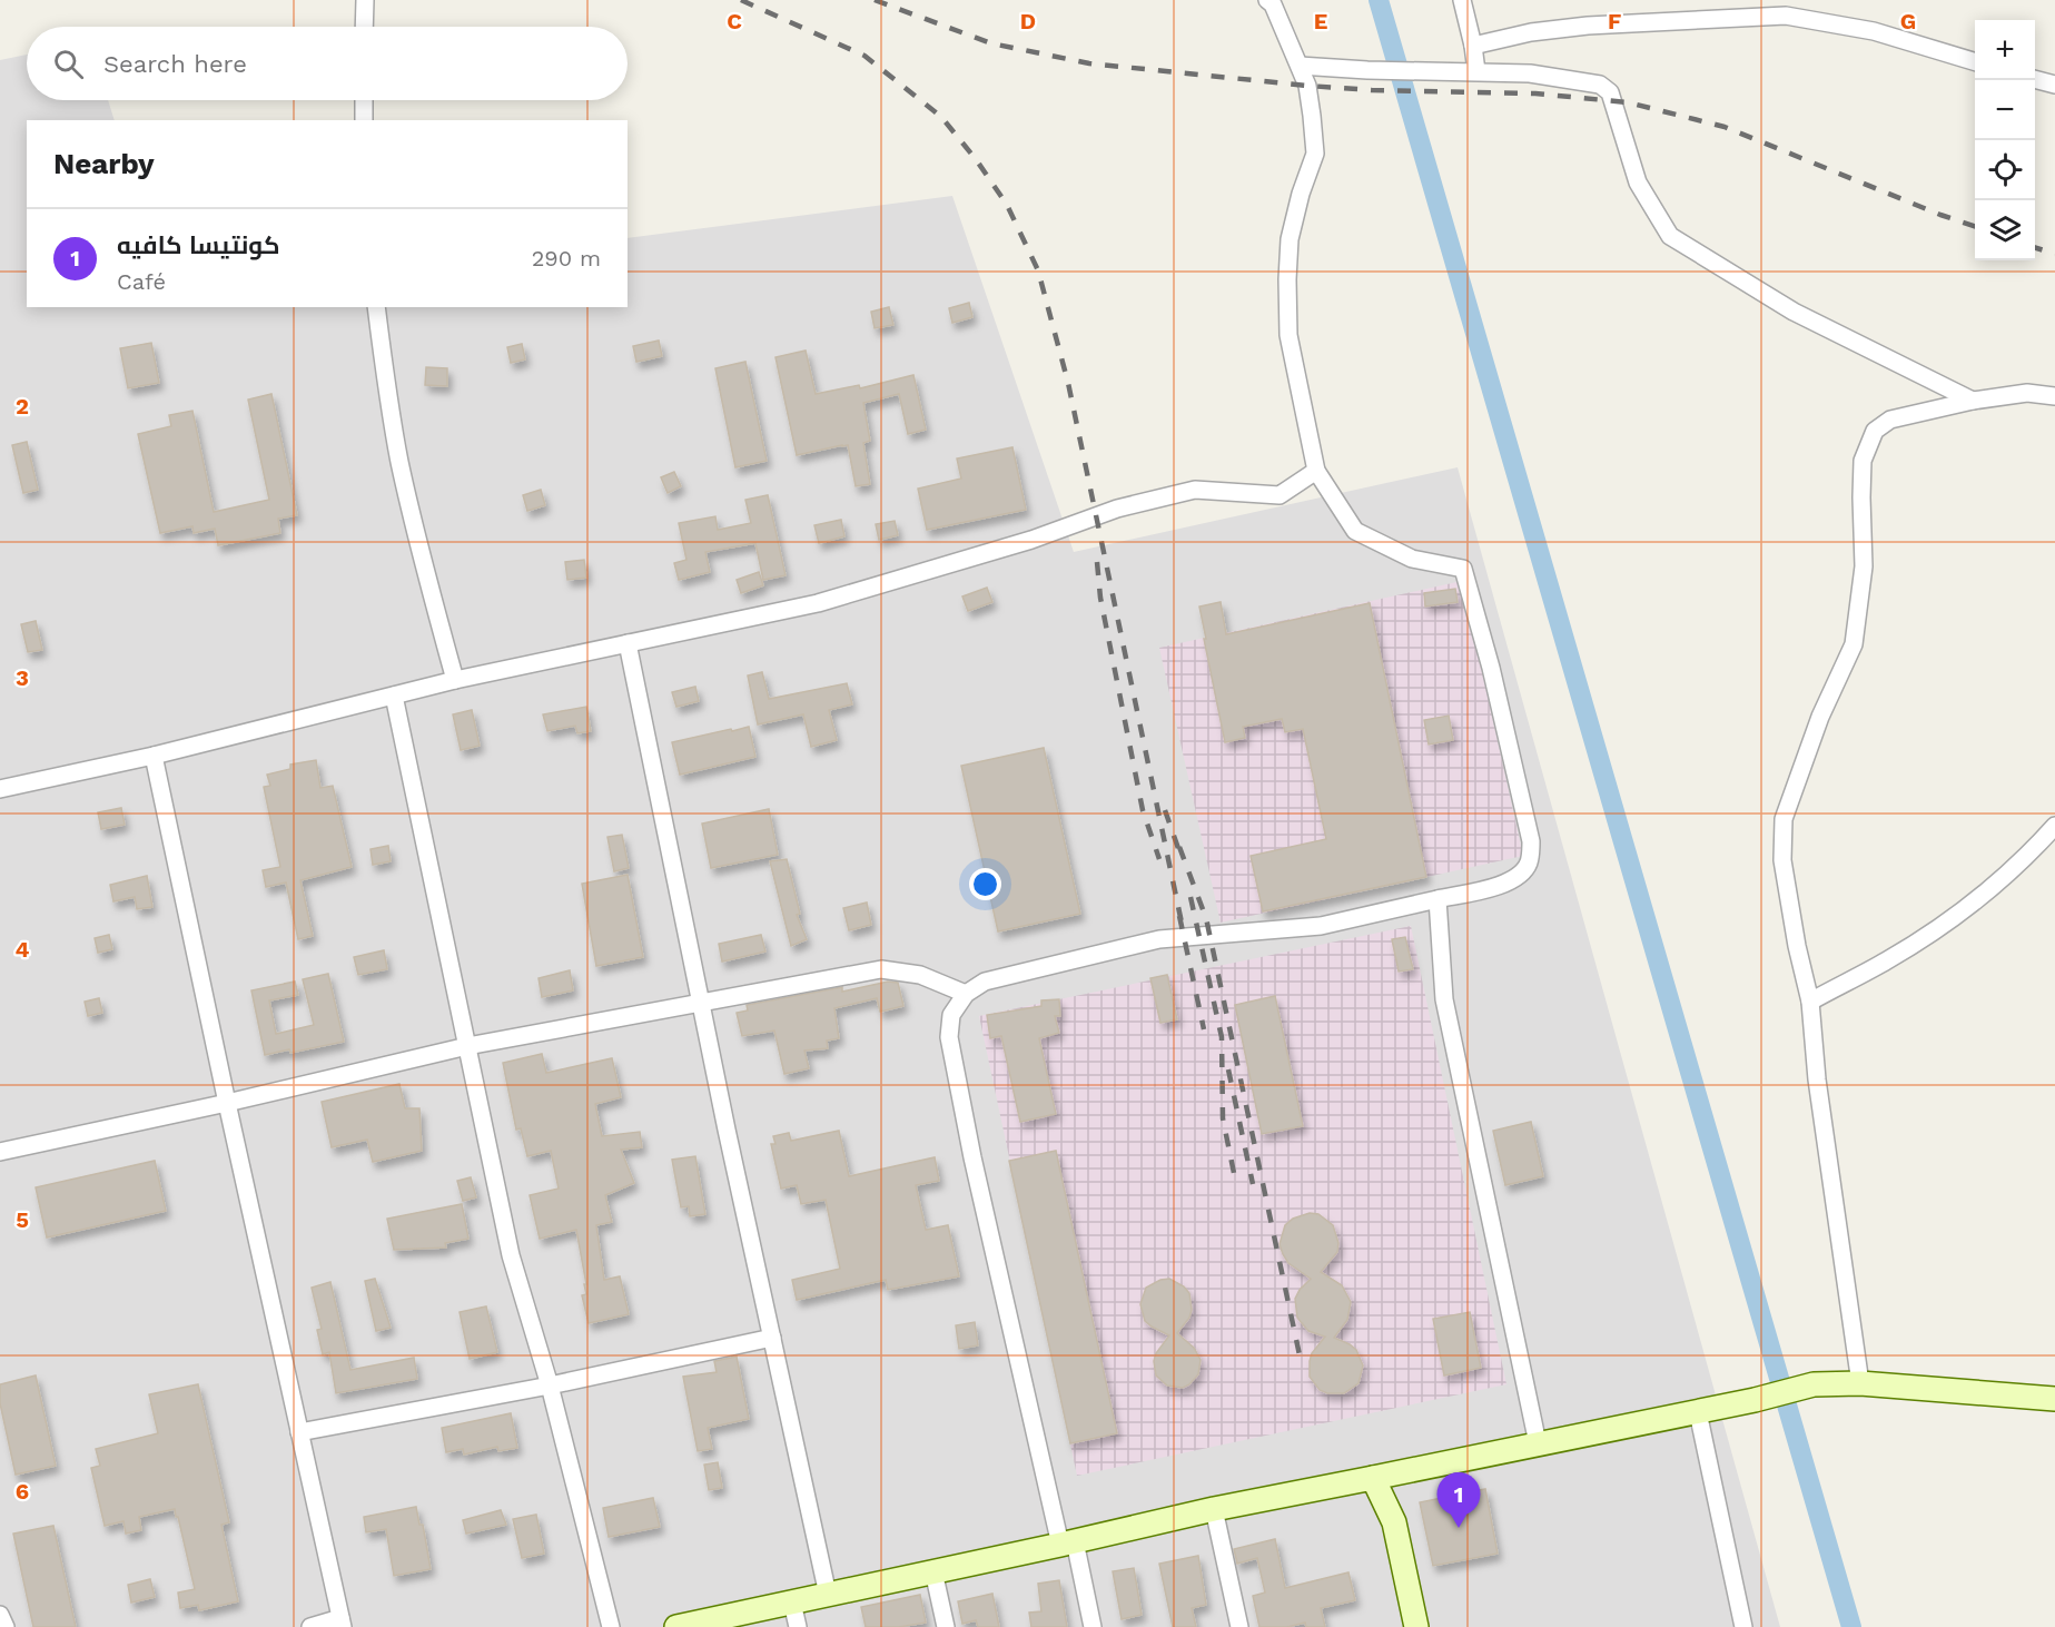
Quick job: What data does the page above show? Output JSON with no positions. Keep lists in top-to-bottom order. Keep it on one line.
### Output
{"page":{"map_buttons":["+","−"],"search":"Search here","heading":"Nearby","list":[{"mark":"1","name":"كونتيسا كافيه","note":"Café","value":"290 m"}],"pins":"1"},"grid":{"columns":["C","D","E","F","G"],"rows":["2","3","4","5","6"]}}
